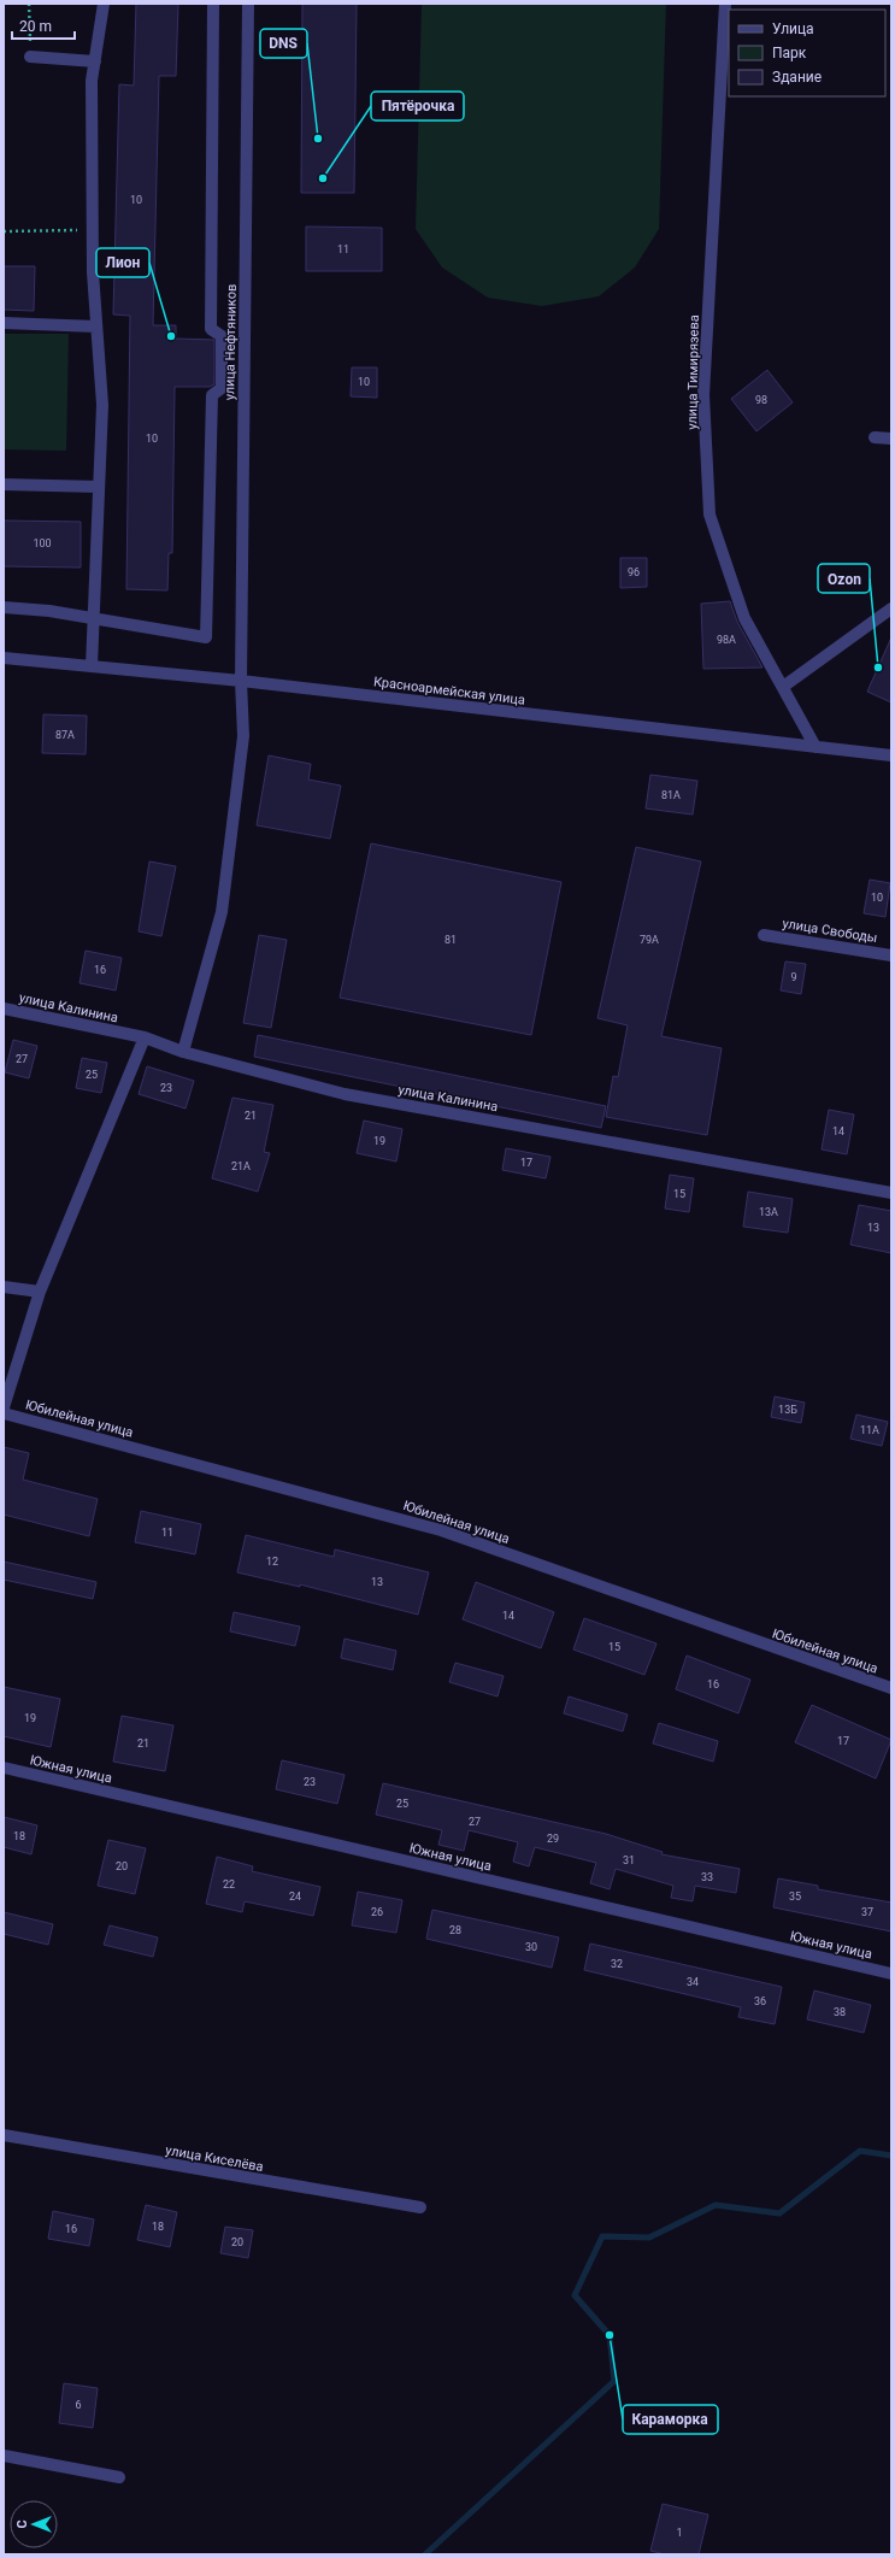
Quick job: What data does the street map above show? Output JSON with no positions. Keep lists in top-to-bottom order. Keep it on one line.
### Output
{"streets":{"street":["улица Нефтяников","улица Тимирязева","Красноармейская улица","улица Свободы","улица Калинина","Юбилейная улица","Южная улица","улица Киселёва"]},"crossings":[["улица Нефтяников","Красноармейская улица"],["улица Нефтяников","улица Калинина"],["улица Тимирязева","Красноармейская улица"]],"places":["DNS","Пятёрочка","Лион","Ozon","Караморка"],"house_numbers":["10","11","10","98","10","100","96","98А","87А","81А","10","81","79А","16","9","27","25","23","21","14","19","17","21А","15","13А","13","13Б","11А","11","12","13","14","15","16","19","17","21","23","25","27","18","29","31","20","33","22","24","35","26","37","28","30","32","34","36","38","18","16","20","6","1"],"legend":["Улица","Парк","Здание"],"scale_bar":"20 m","north":"left"}
